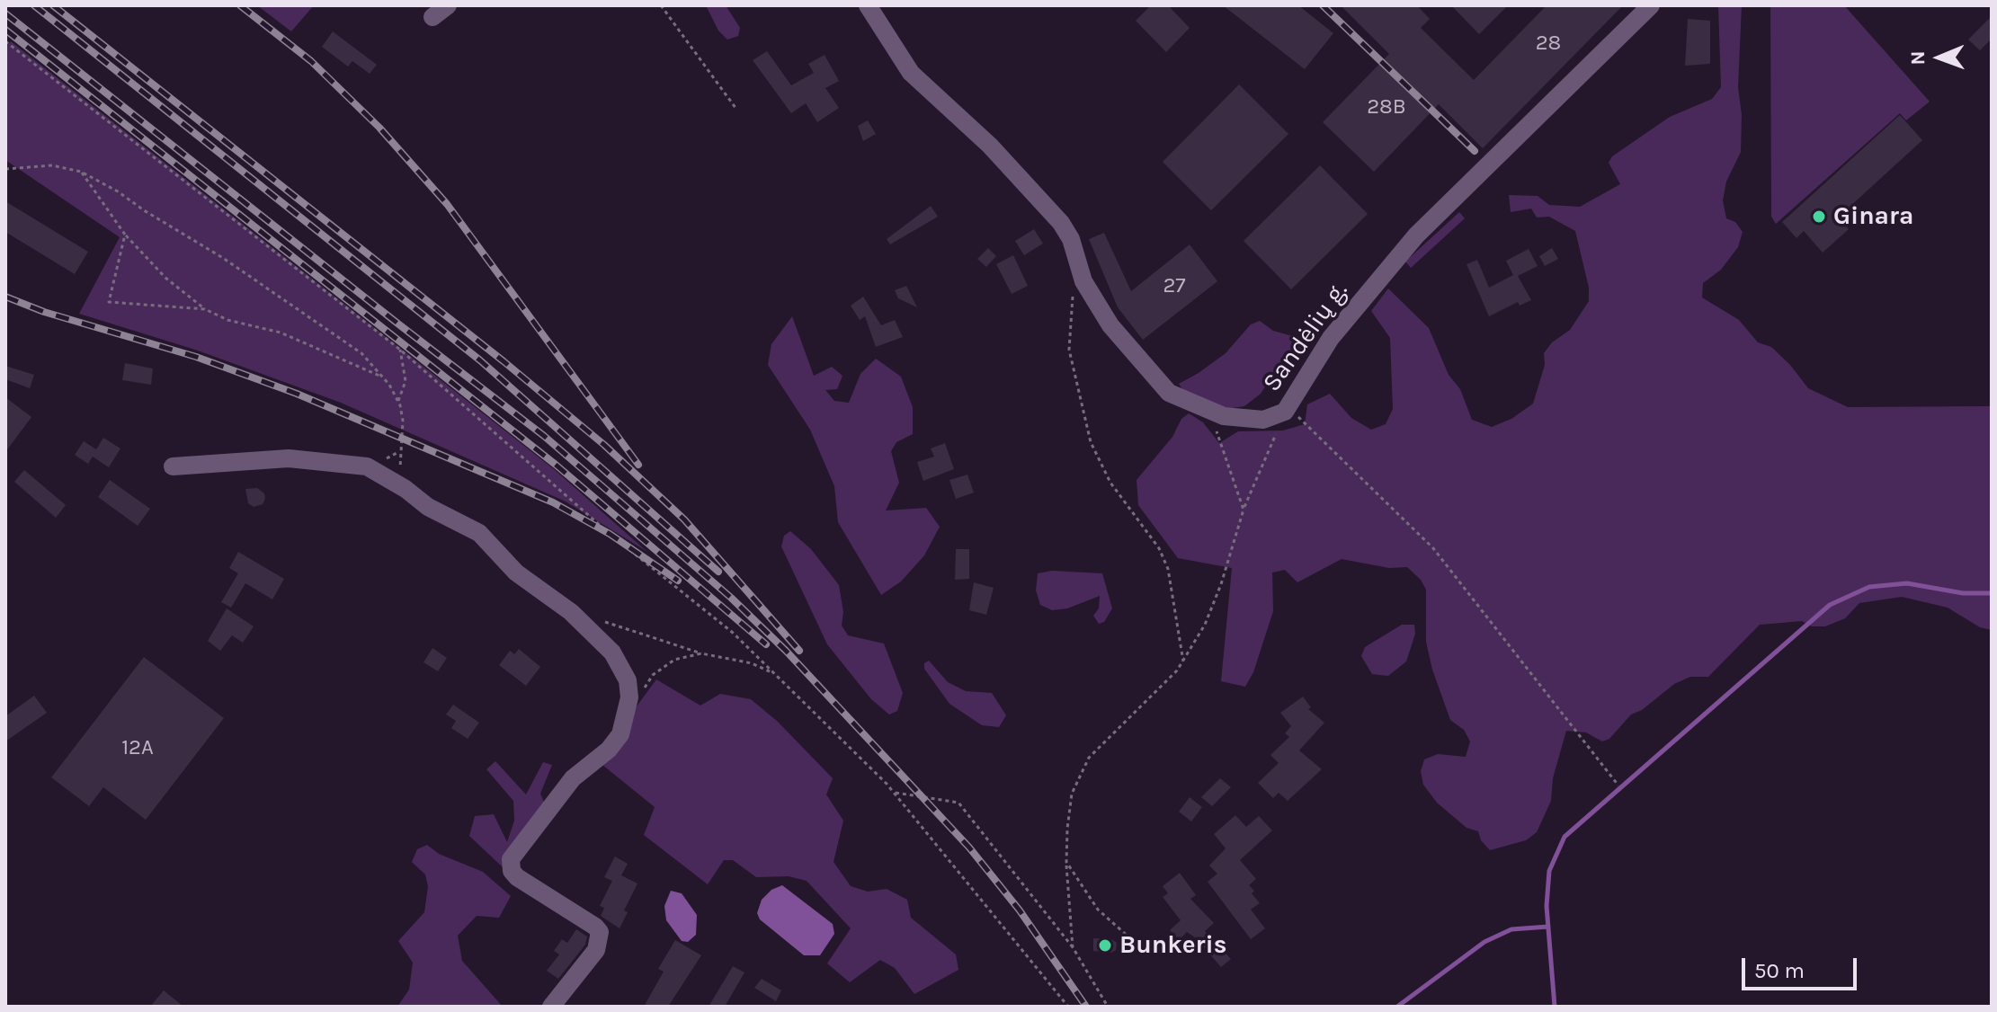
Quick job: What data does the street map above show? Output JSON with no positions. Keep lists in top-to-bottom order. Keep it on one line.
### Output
{"streets":{"street":["Sandėlių g."]},"places":["Ginara","Bunkeris"],"house_numbers":["28","28B","27","12A"],"scale_bar":"50 m","north":"left"}
